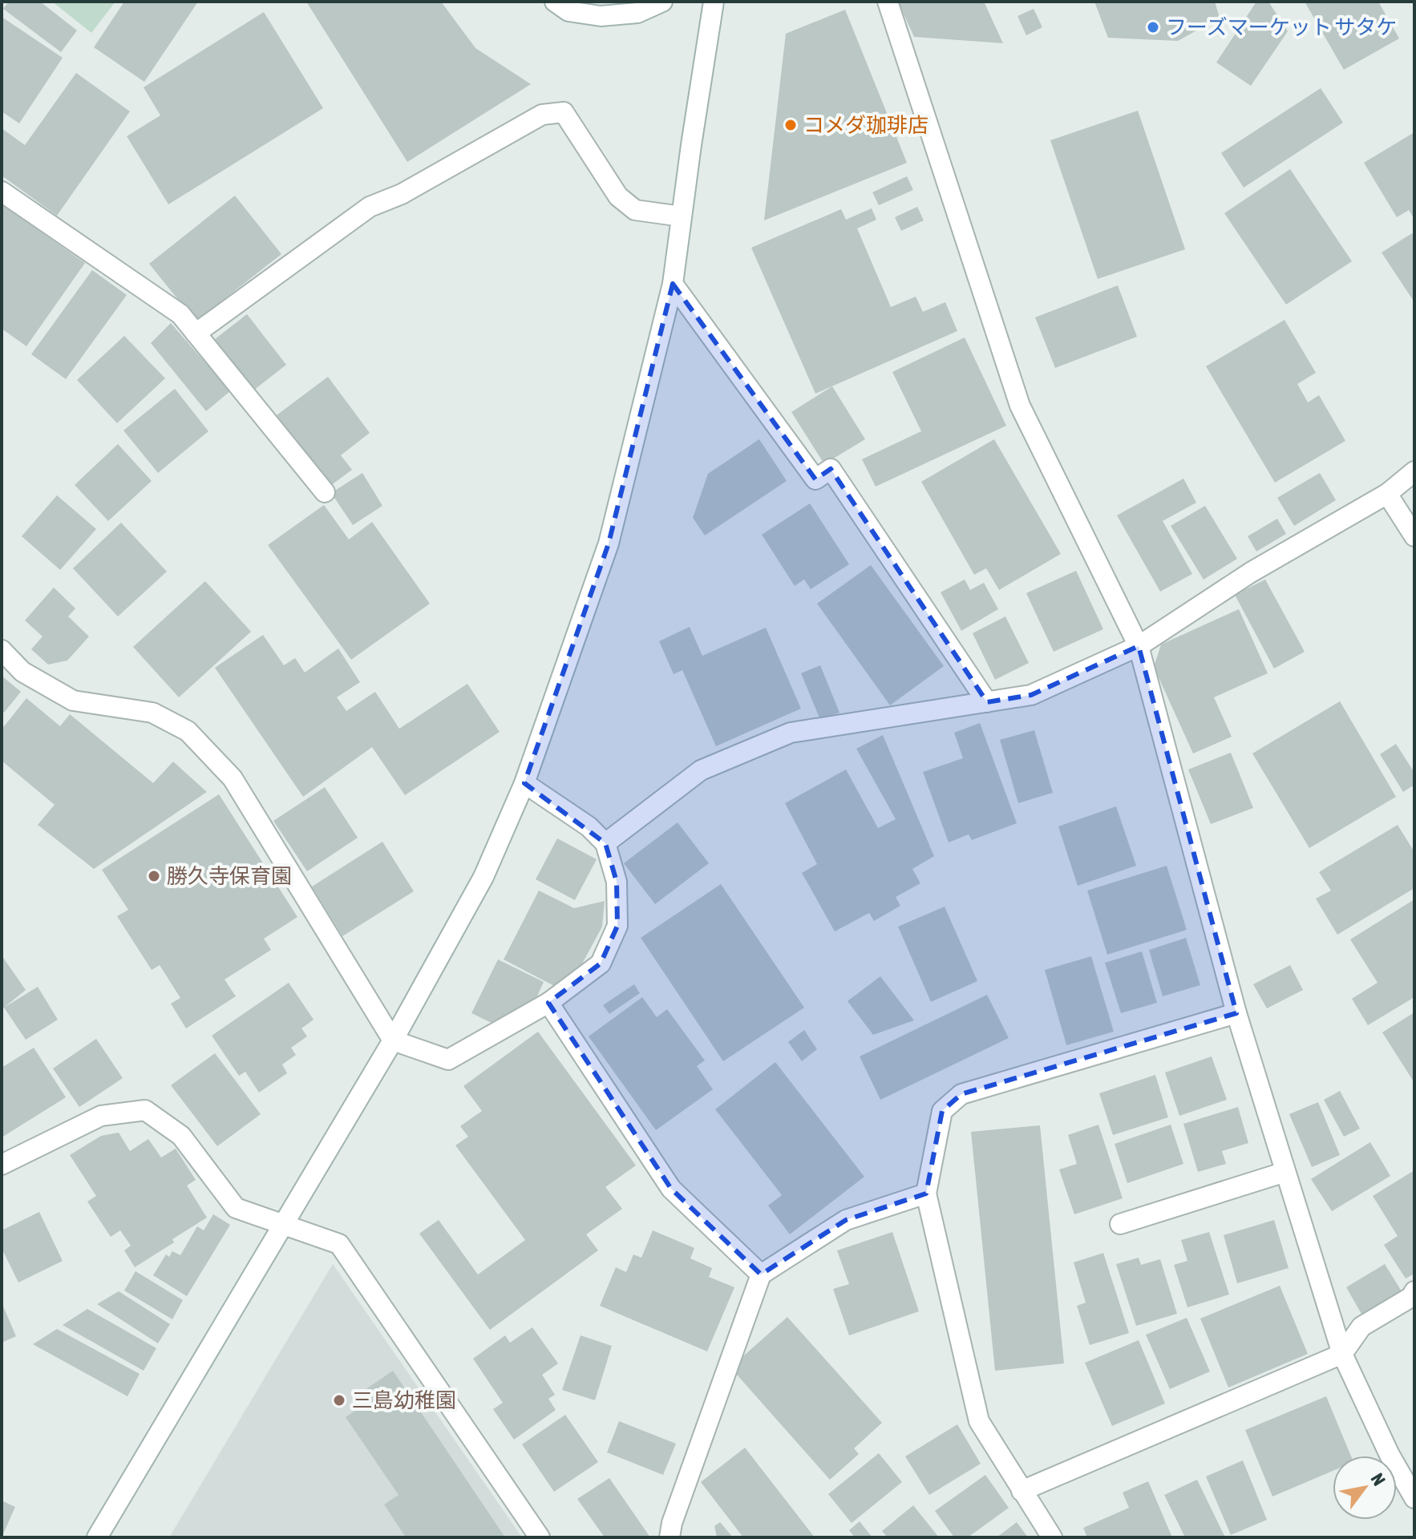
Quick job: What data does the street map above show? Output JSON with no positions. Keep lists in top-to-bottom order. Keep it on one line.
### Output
{"places":["フーズマーケット サタケ","コメダ珈琲店","勝久寺保育園","三島幼稚園"],"north":"top right"}
